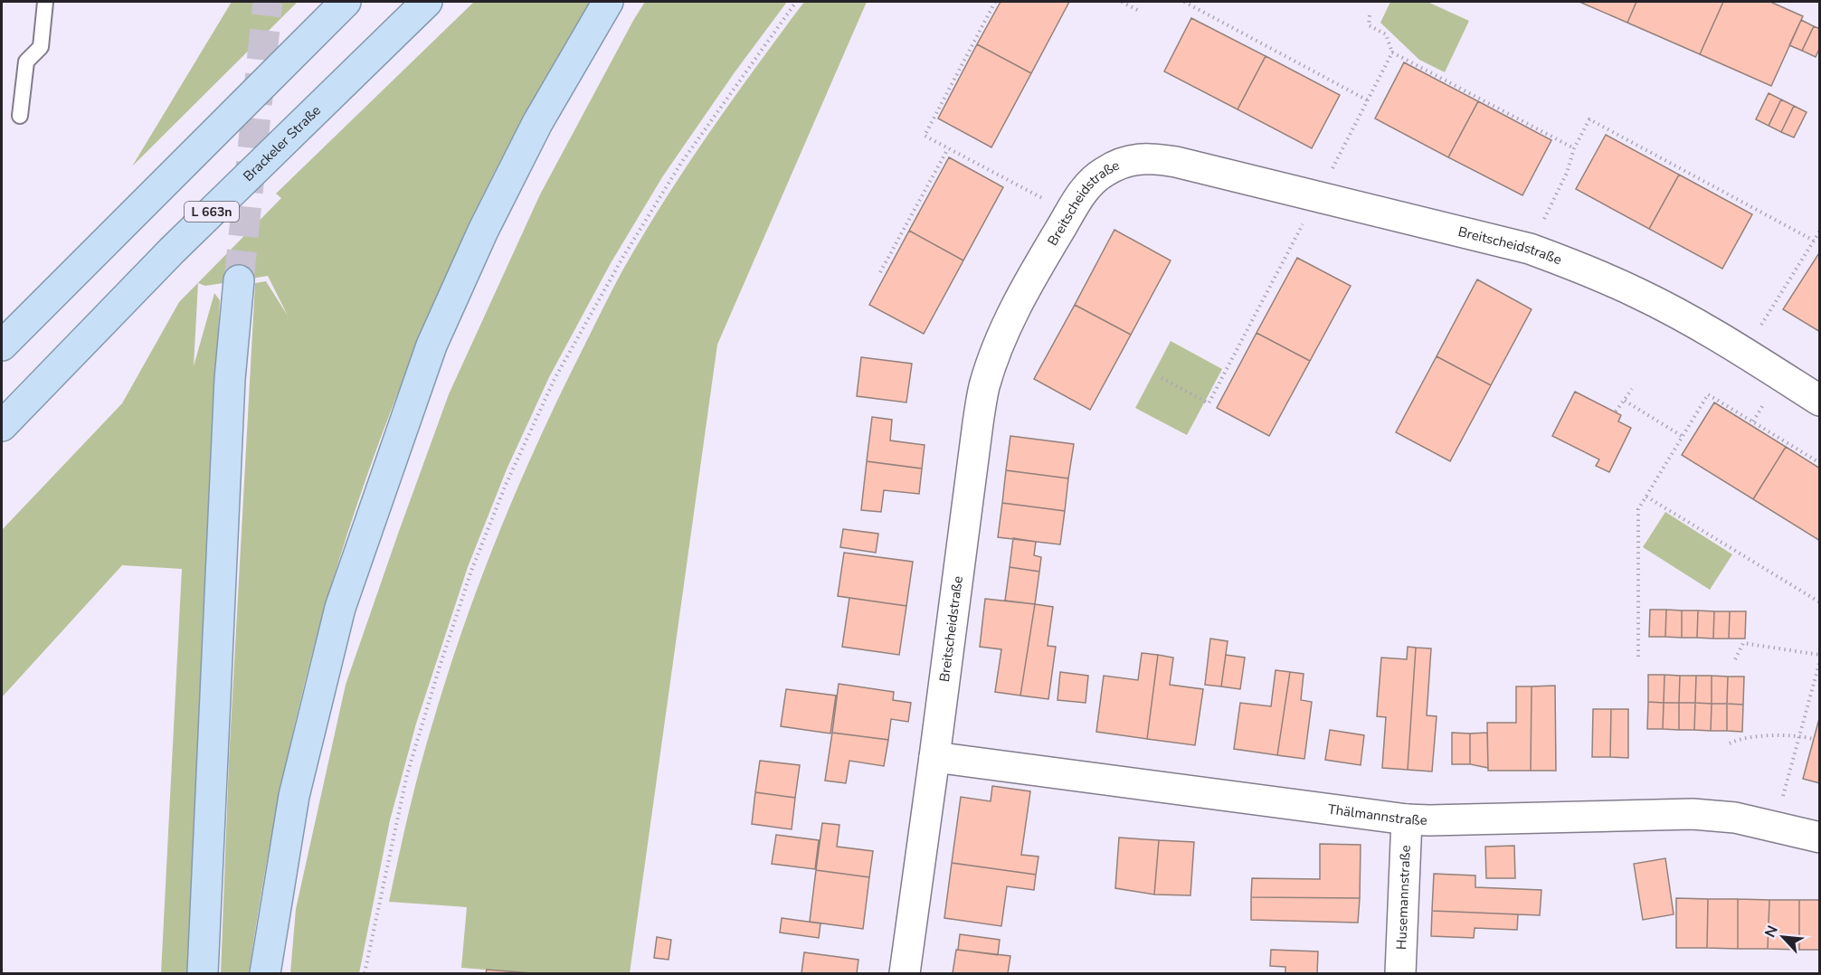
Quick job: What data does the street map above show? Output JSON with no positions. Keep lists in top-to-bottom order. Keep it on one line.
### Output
{"streets":{"highway":["Brackeler Straße","L 663n"],"street":["Breitscheidstraße","Thälmannstraße","Husemannstraße"]},"crossings":[["Breitscheidstraße","Thälmannstraße"],["Thälmannstraße","Husemannstraße"]],"north":"top left"}
